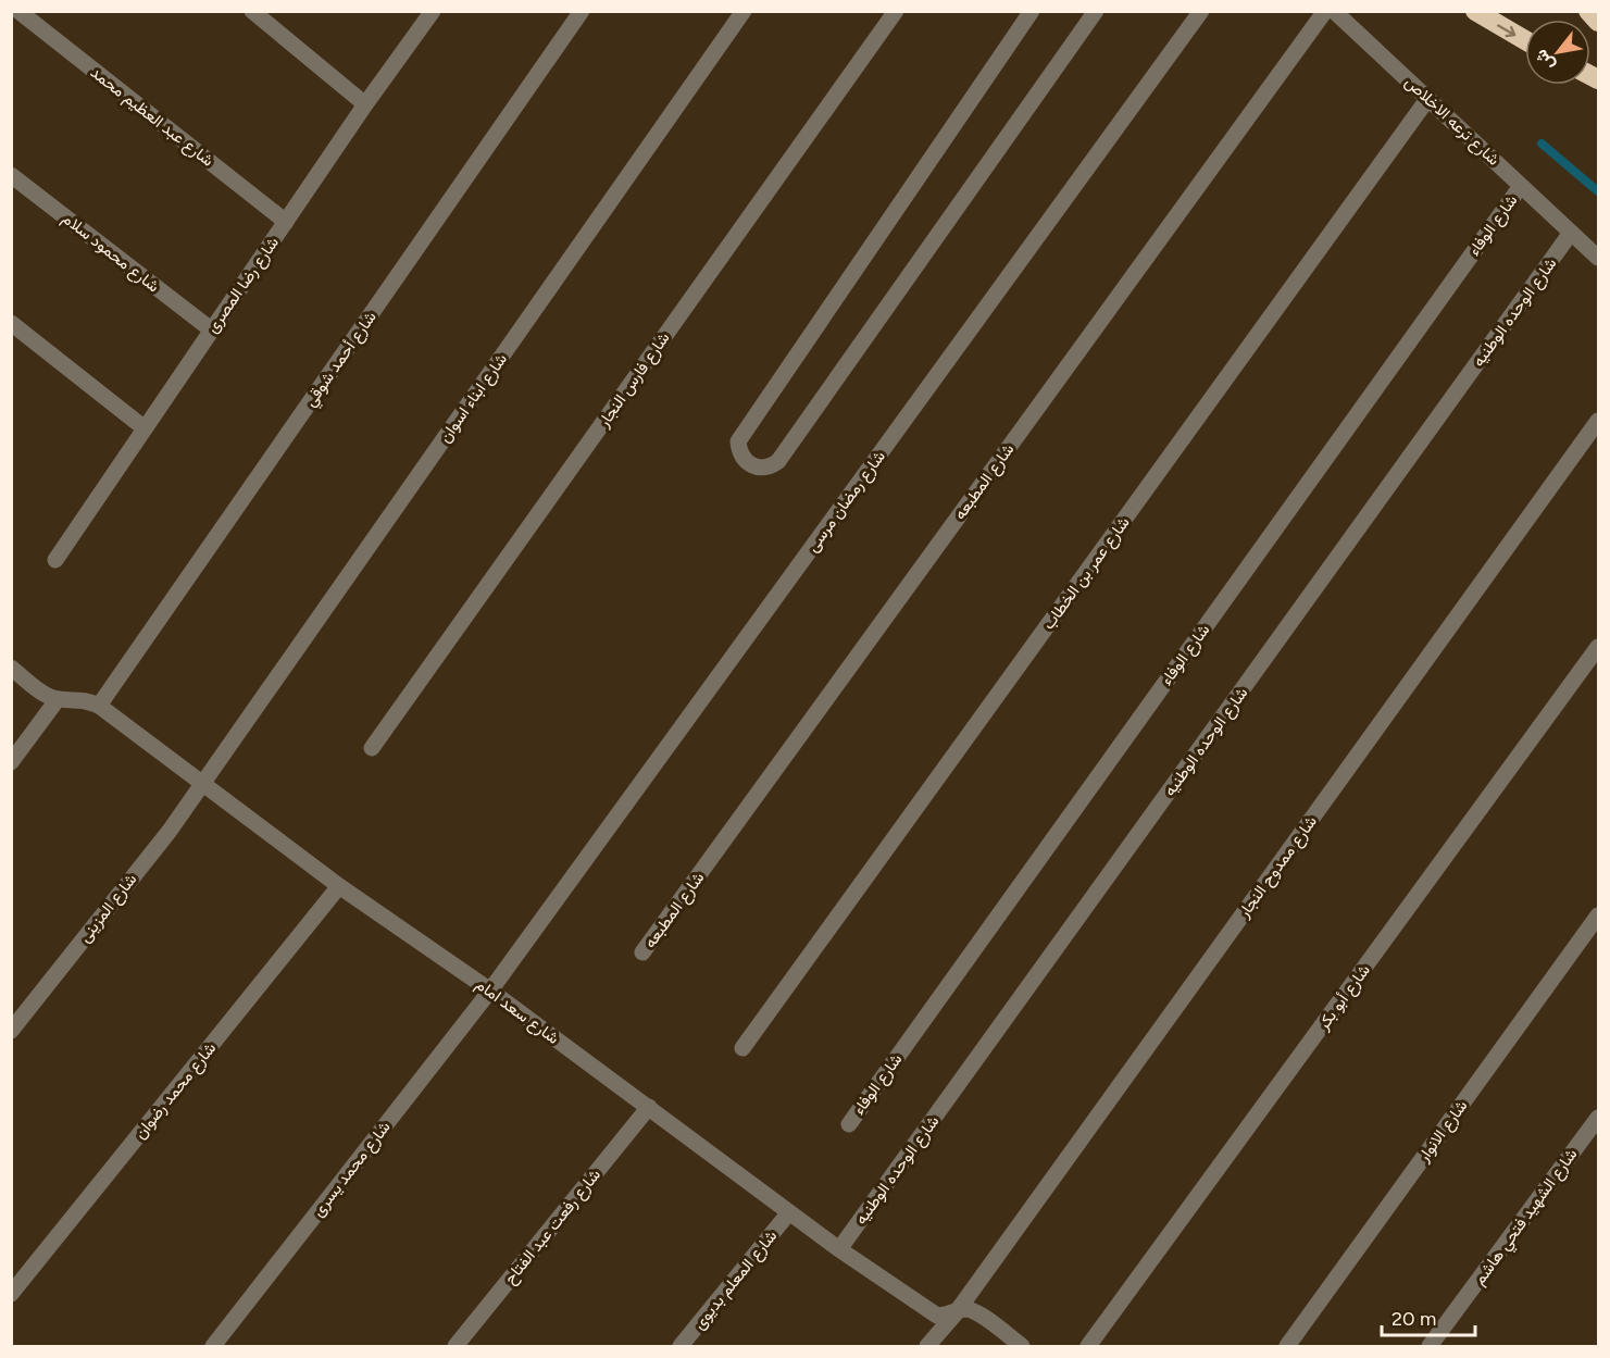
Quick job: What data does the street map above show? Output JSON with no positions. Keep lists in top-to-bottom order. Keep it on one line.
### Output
{"streets":{"street":["شارع عبد العظيم محمد","شارع ترعه الاخلاص","شارع الوفاء","شارع محمود سلام","شارع رضا المصرى","شارع الوحده الوطنيه","شارع أحمد شوقي","شارع فارس النجار","شارع ابناء اسوان","شارع المطبعه","شارع رمضان مرسى","شارع عمر بن الخطاب","شارع ممدوح النجار","شارع المزينى","شارع أبو بكر","شارع سعد امام","شارع محمد رضوان","شارع الانوار","شارع محمد يسرى","شارع الشهيد فتحي هاشم","شارع رفعت عبد الفتاح","شارع المعلم بديوى"]},"crossings":[["شارع عبد العظيم محمد","شارع رضا المصرى"],["شارع ترعه الاخلاص","شارع الوفاء"],["شارع ترعه الاخلاص","شارع الوحده الوطنيه"],["شارع ترعه الاخلاص","شارع عمر بن الخطاب"],["شارع محمود سلام","شارع رضا المصرى"],["شارع الوحده الوطنيه","شارع سعد امام"],["شارع أحمد شوقي","شارع سعد امام"],["شارع ابناء اسوان","شارع المزينى"],["شارع ابناء اسوان","شارع سعد امام"],["شارع رمضان مرسى","شارع سعد امام"],["شارع رمضان مرسى","شارع محمد يسرى"],["شارع ممدوح النجار","شارع سعد امام"],["شارع المزينى","شارع سعد امام"],["شارع سعد امام","شارع محمد رضوان"],["شارع سعد امام","شارع محمد يسرى"],["شارع سعد امام","شارع رفعت عبد الفتاح"],["شارع سعد امام","شارع المعلم بديوى"]],"scale_bar":"20 m","north":"bottom left"}
